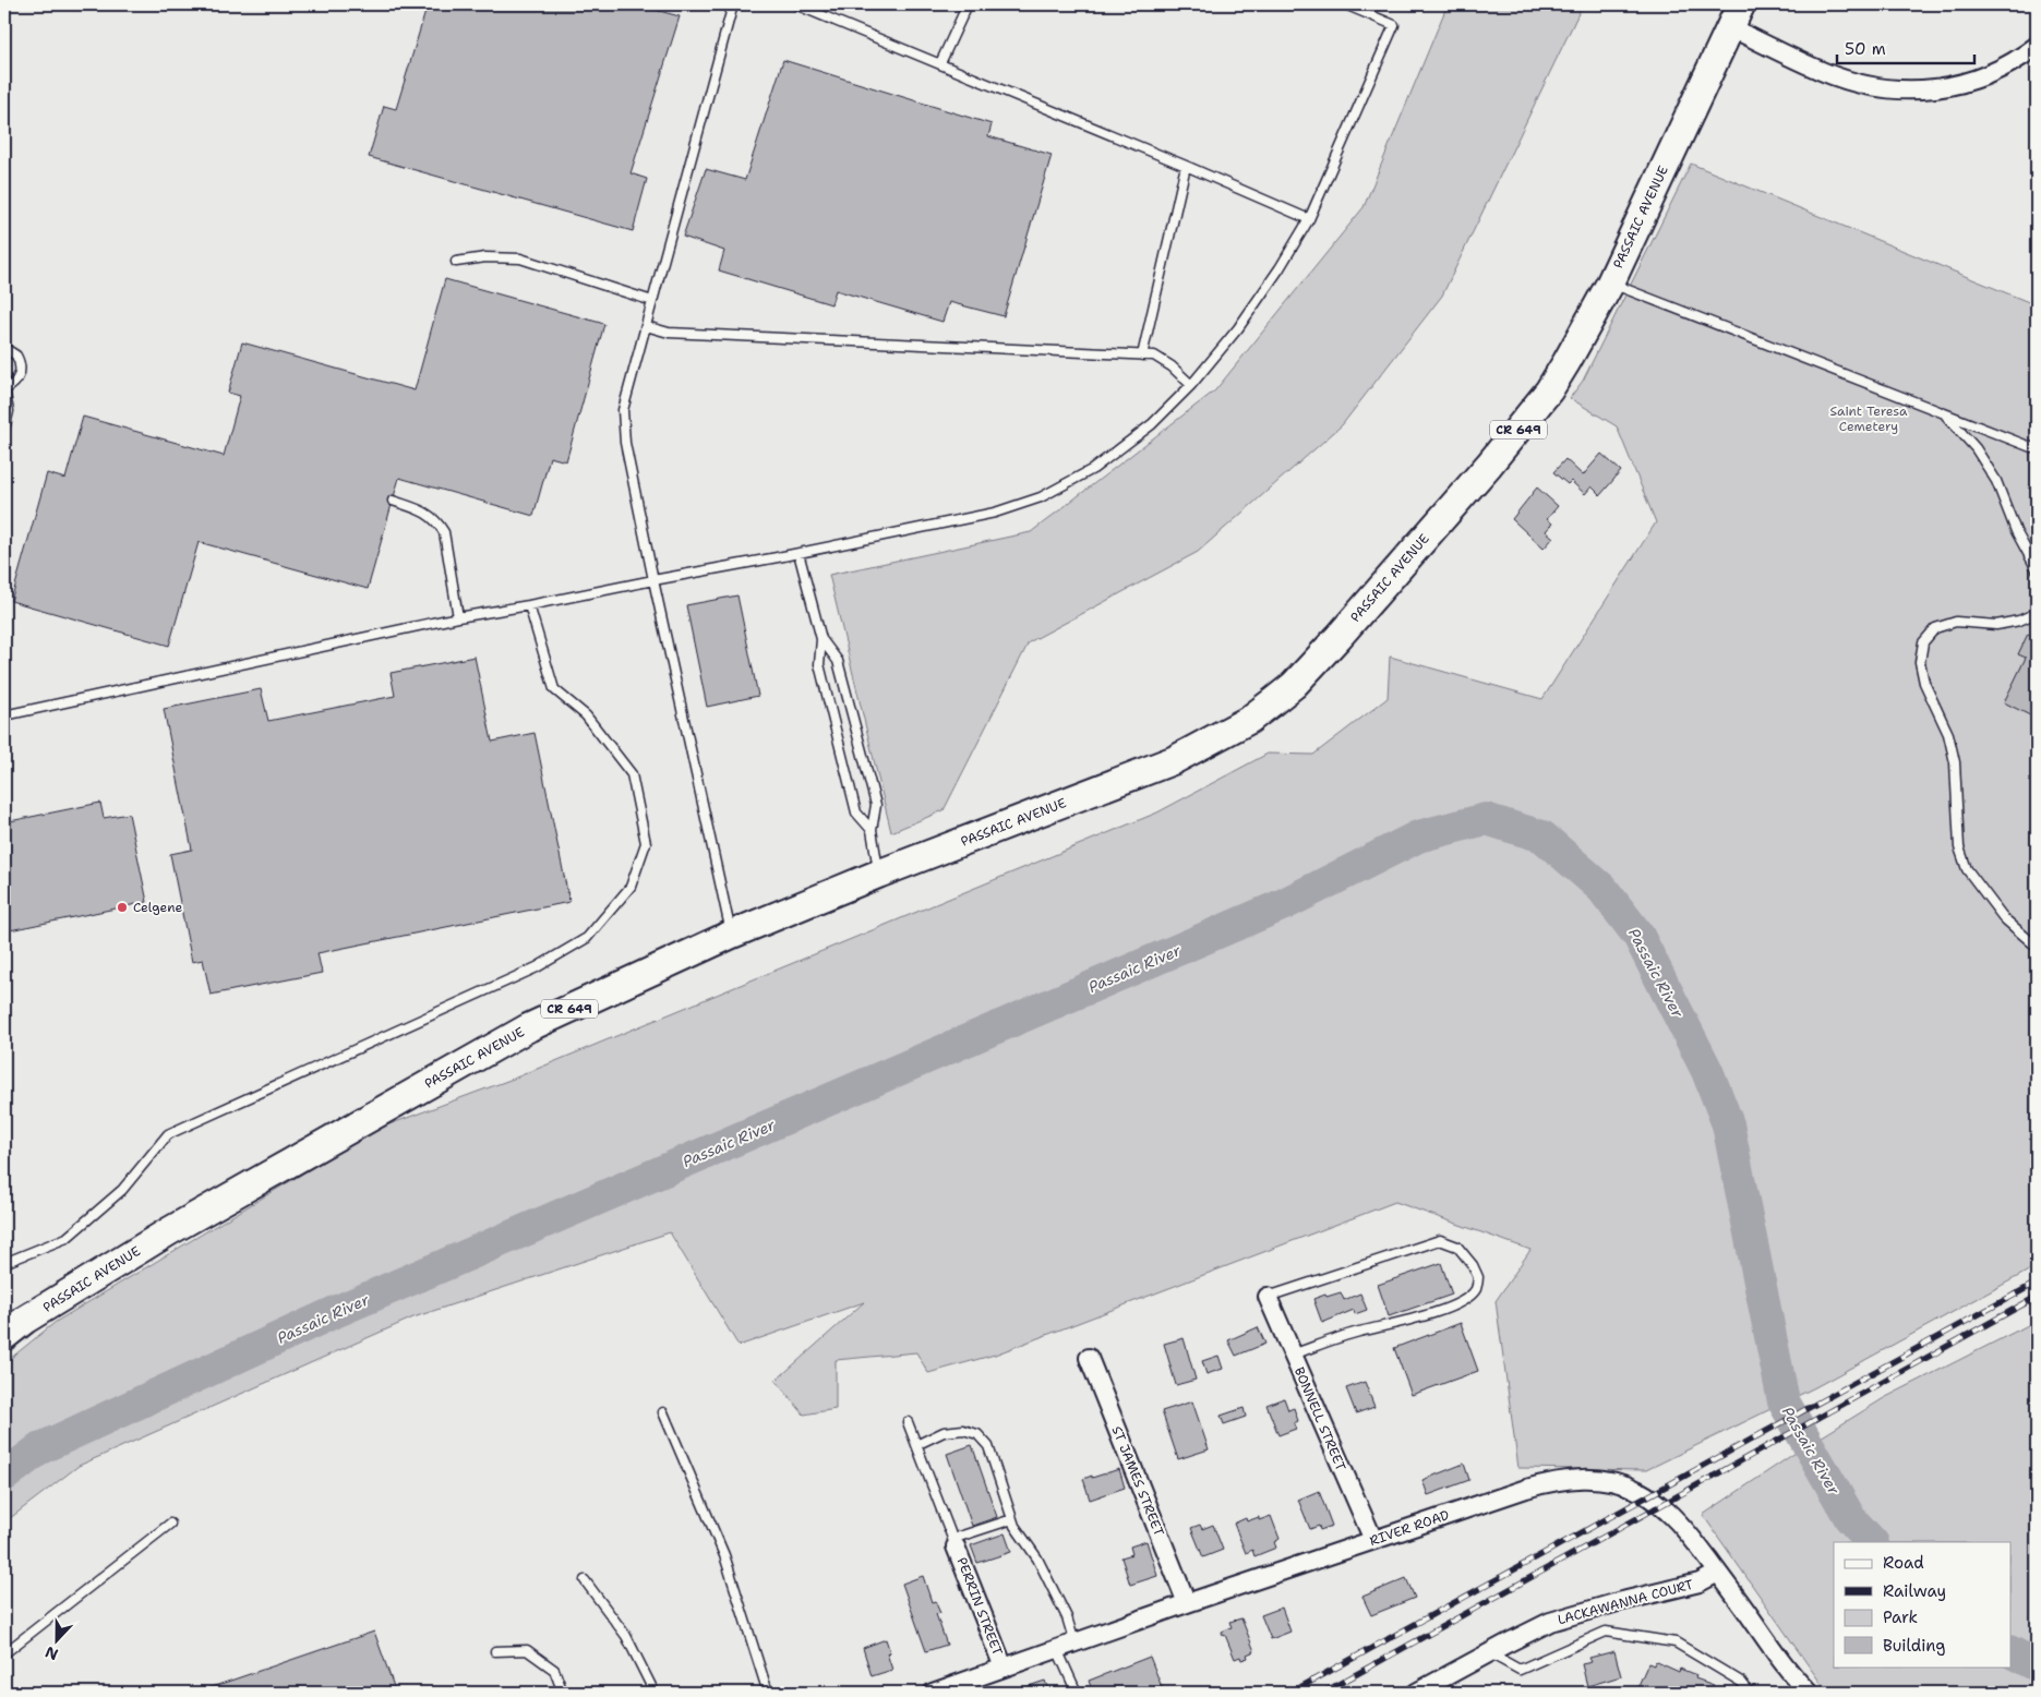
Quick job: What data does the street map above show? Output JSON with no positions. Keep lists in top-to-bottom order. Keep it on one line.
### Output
{"streets":{"main road":["PASSAIC AVENUE","CR 649"],"street":["BONNELL STREET","ST JAMES STREET","RIVER ROAD","LACKAWANNA COURT","PERRIN STREET"]},"crossings":[["BONNELL STREET","RIVER ROAD"],["ST JAMES STREET","RIVER ROAD"],["RIVER ROAD","LACKAWANNA COURT"],["RIVER ROAD","PERRIN STREET"]],"water":["Passaic River"],"parks":["Saint Teresa Cemetery"],"places":["Celgene"],"legend":["Road","Railway","Park","Building"],"scale_bar":"50 m","north":"bottom"}
